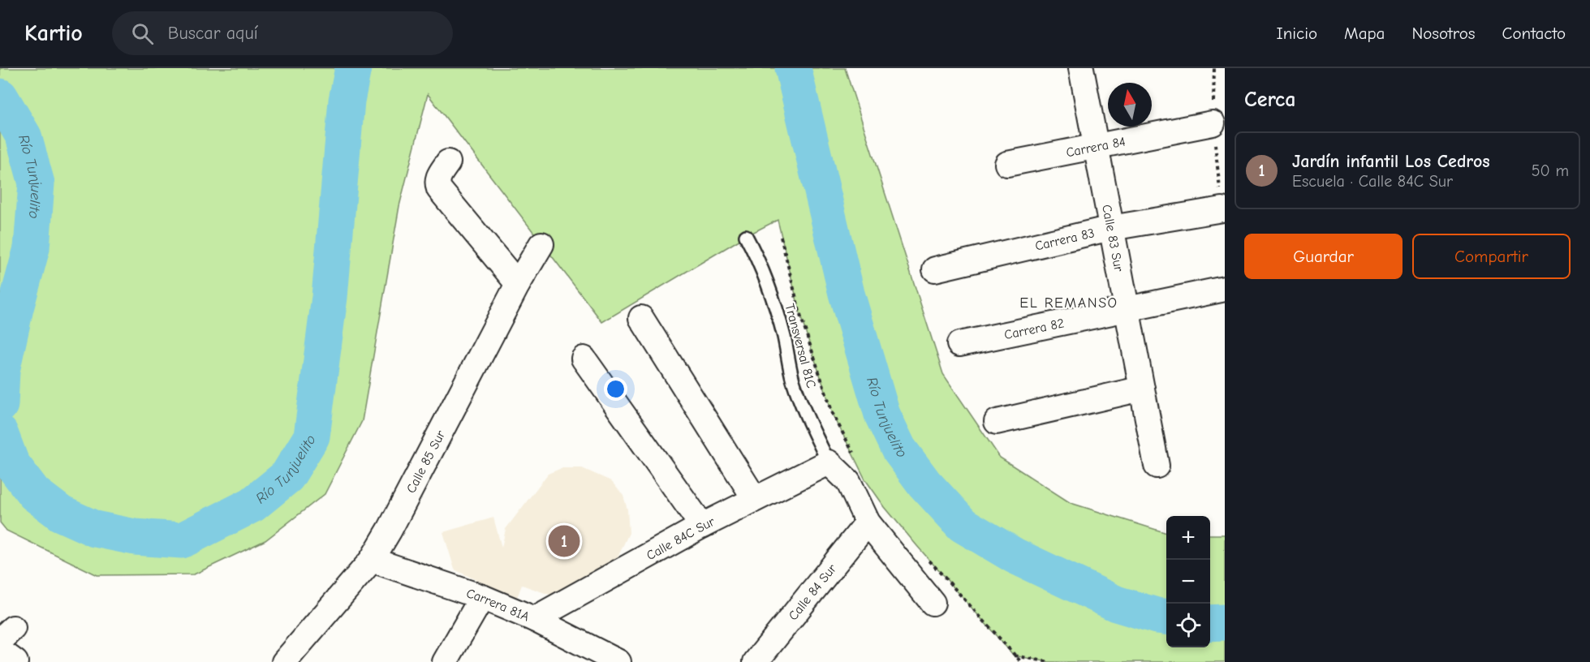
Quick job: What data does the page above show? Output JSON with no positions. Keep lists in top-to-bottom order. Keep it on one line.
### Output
{"streets":{"street":["Carrera 84","Calle 83 Sur","Carrera 83","Carrera 82","Calle 85 Sur","Calle 84C Sur","Calle 84 Sur","Carrera 81A"],"lane":["Transversal 81C"]},"crossings":[["Carrera 84","Calle 83 Sur"],["Calle 83 Sur","Carrera 83"],["Calle 83 Sur","Carrera 82"],["Transversal 81C","Calle 84C Sur"],["Calle 85 Sur","Carrera 81A"],["Calle 84C Sur","Carrera 81A"]],"districts":["EL REMANSO"],"water":["Río Tunjuelito"],"north":"top","page":{"header":"Kartio","search":"Buscar aquí","nav":["Inicio","Mapa","Nosotros","Contacto"],"heading":"Cerca","list":[{"mark":"1","name":"Jardín infantil Los Cedros","note":"Escuela · Calle 84C Sur","value":"50 m"}],"buttons":["Guardar","Compartir"],"map_buttons":["+","−"],"pins":"1"}}
